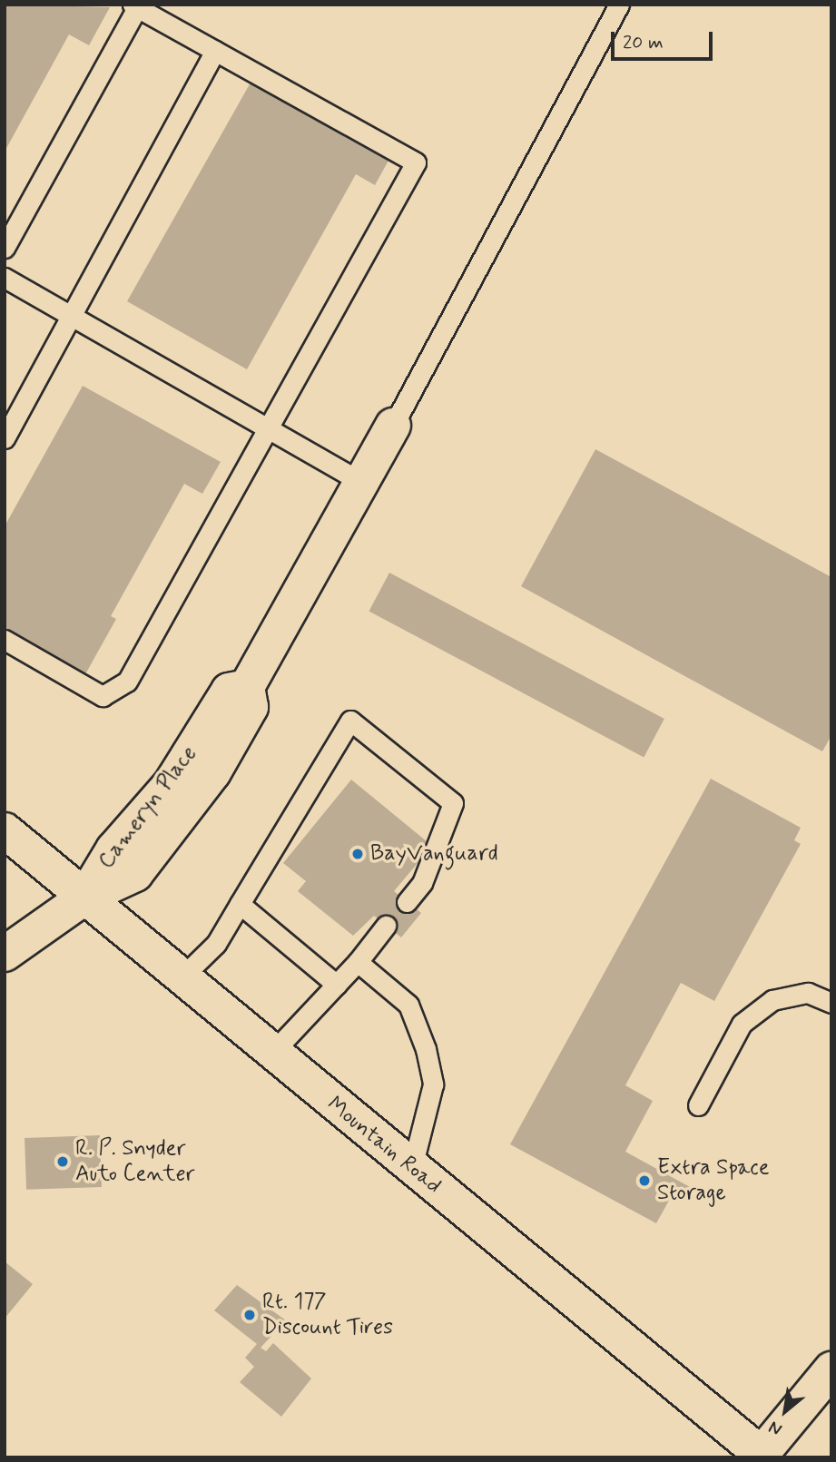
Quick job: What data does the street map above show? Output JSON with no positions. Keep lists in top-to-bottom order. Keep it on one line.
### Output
{"streets":{"main road":["Cameryn Place","Mountain Road"]},"crossings":[["Cameryn Place","Mountain Road"]],"places":["BayVanguard","R. P. Snyder Auto Center","Extra Space Storage","Rt. 177 Discount Tires"],"scale_bar":"20 m","north":"bottom left"}
